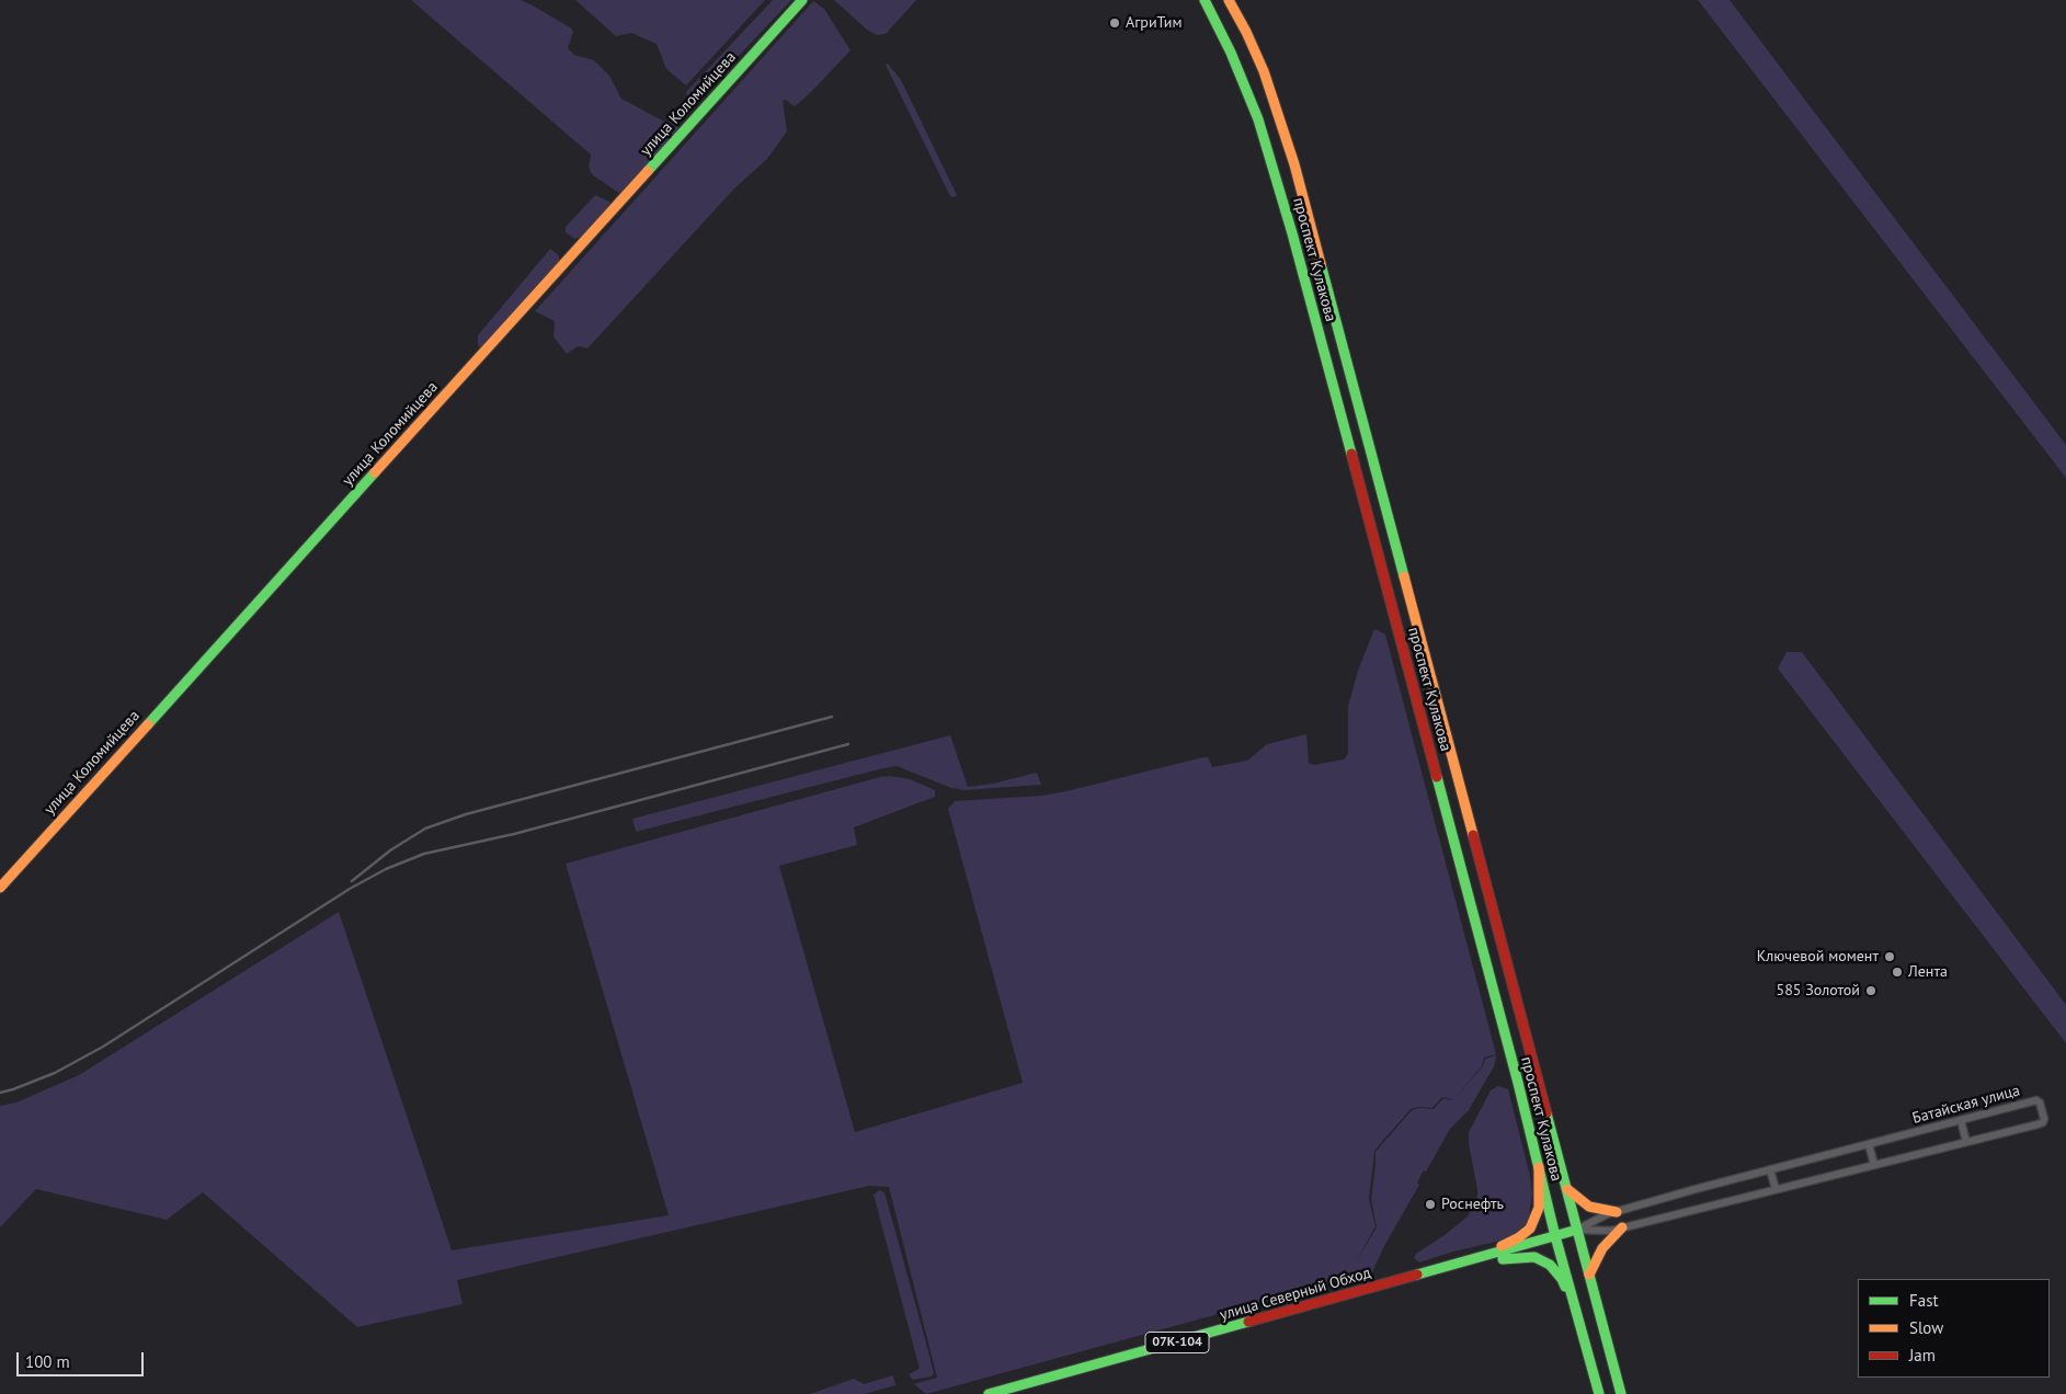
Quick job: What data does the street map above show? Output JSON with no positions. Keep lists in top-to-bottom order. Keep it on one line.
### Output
{"streets":{"main road":["улица Коломийцева","проспект Кулакова","улица Северный Обход","07К-104"],"street":["Батайская улица"]},"crossings":[["проспект Кулакова","Батайская улица"],["проспект Кулакова","улица Северный Обход"],["Батайская улица","улица Северный Обход"]],"places":["АгриТим","Ключевой момент","Лента","585 Золотой","Роснефть"],"legend":["Fast","Slow","Jam"],"scale_bar":"100 m"}
